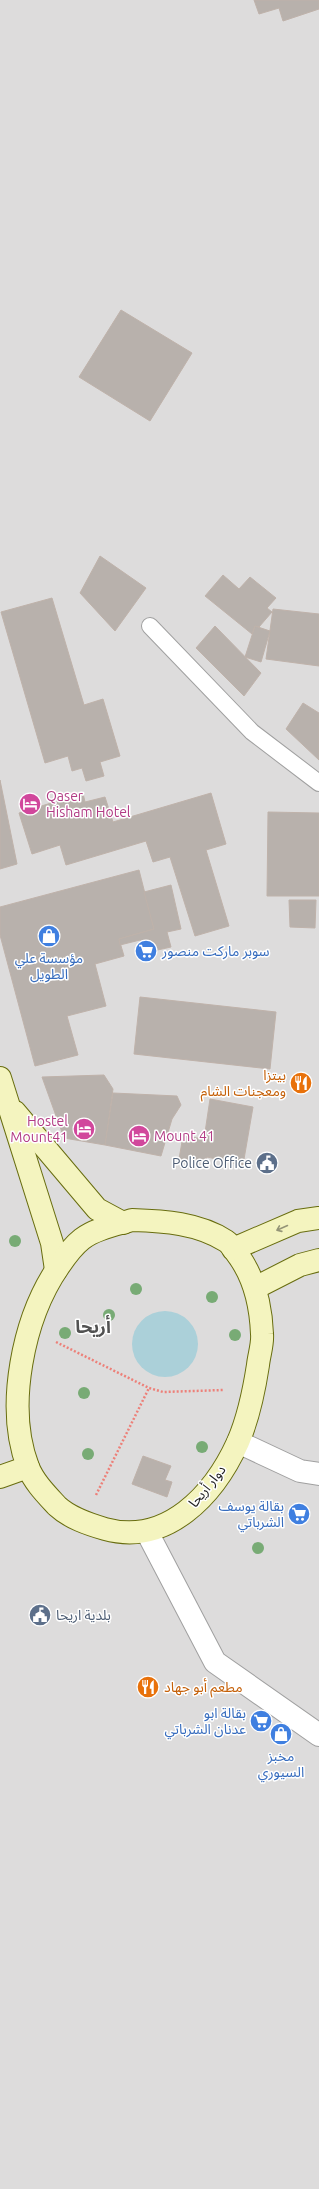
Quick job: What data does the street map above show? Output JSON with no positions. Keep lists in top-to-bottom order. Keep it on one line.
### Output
{"streets":{"main road":["دوار أريحا"]},"districts":["أريحا"],"places":{"hotel":["Qaser Hisham Hotel","Hostel Mount41","Mount 41"],"shop":["مؤسسة علي الطويل","مخبز السيوري"],"supermarket":["سوبر ماركت منصور","بقالة يوسف الشرباتي","بقالة ابو عدنان الشرباتي"],"restaurant":["بيتزا ومعجنات الشام","مطعم أبو جهاد"],"public building":["Police Office","بلدية اريحا"]}}
